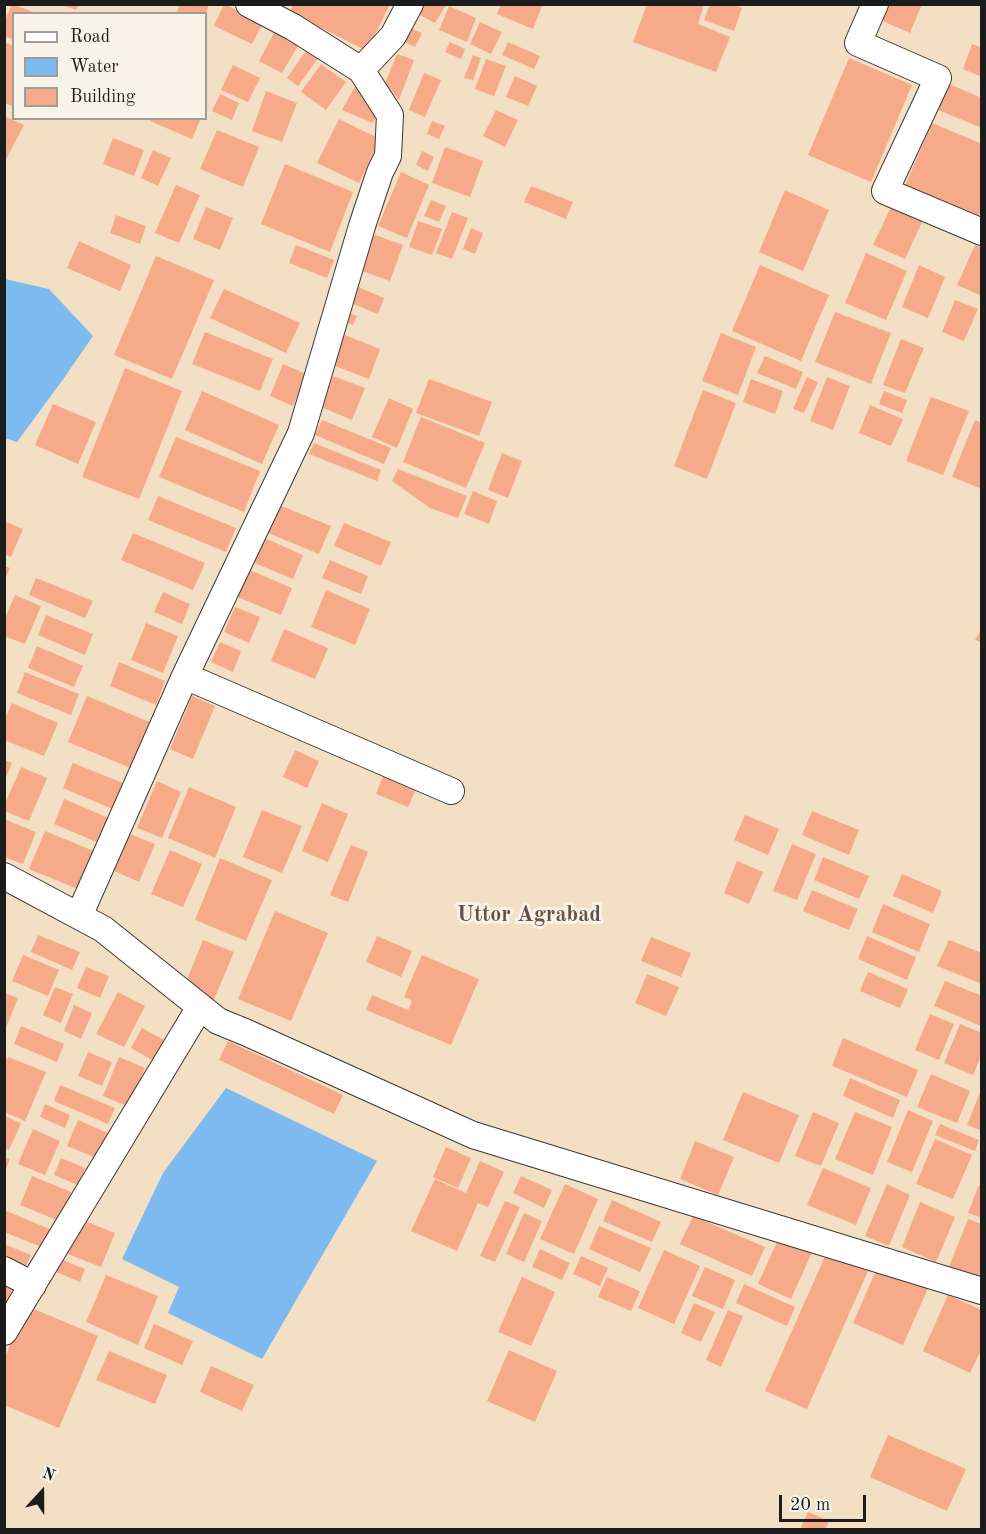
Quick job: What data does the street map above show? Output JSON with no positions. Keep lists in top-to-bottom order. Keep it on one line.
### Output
{"districts":["Uttor Agrabad"],"legend":["Road","Water","Building"],"scale_bar":"20 m","north":"top"}
